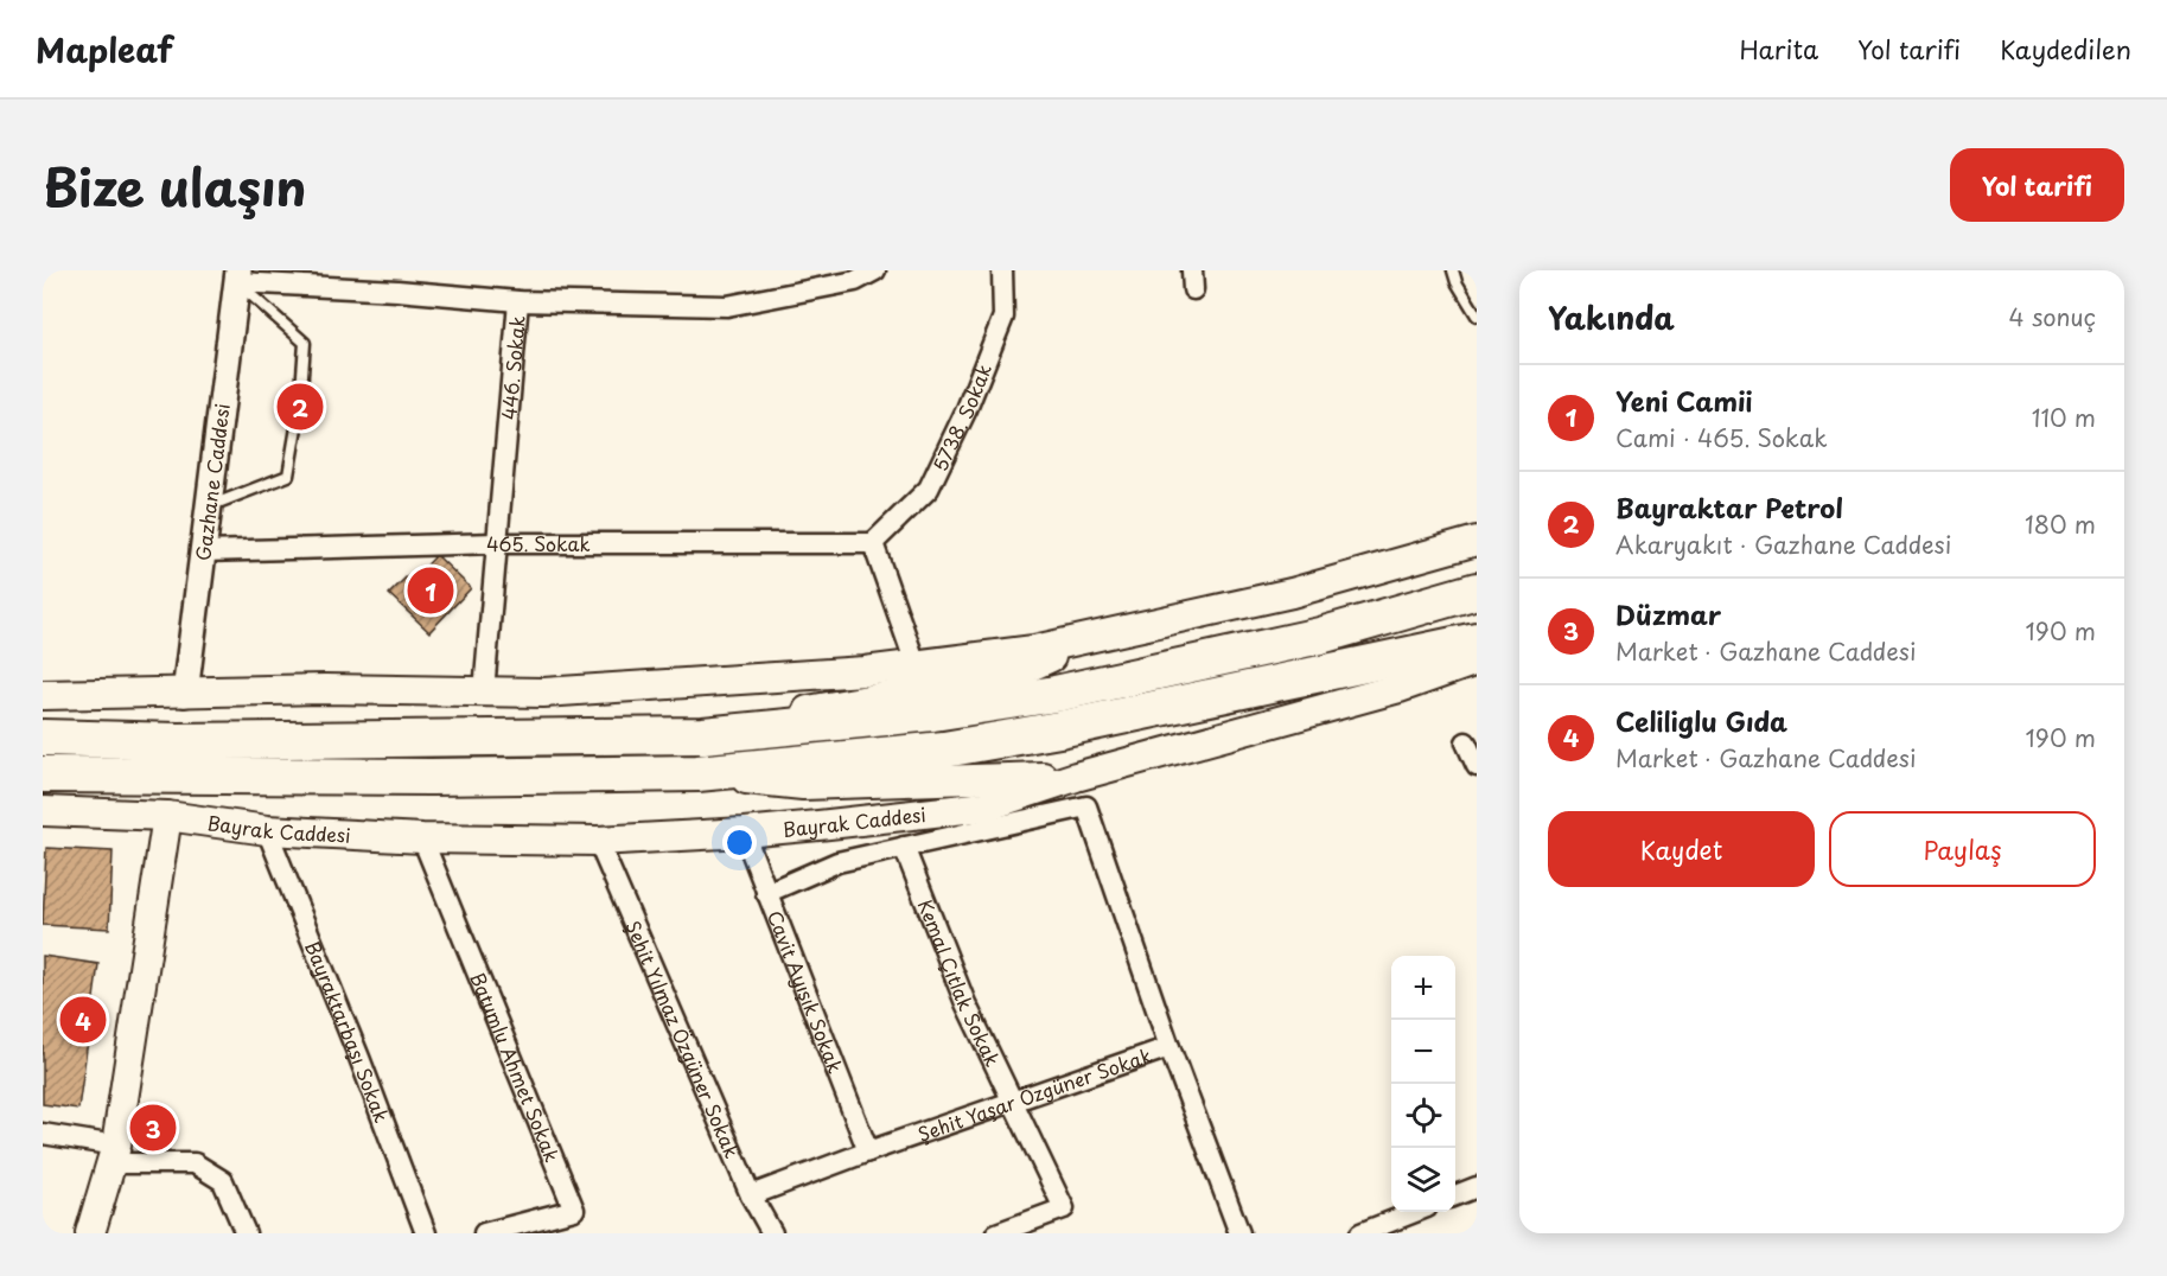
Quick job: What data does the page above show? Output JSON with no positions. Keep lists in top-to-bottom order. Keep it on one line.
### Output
{"streets":{"main road":["Bayrak Caddesi"],"street":["446. Sokak","5738. Sokak","Gazhane Caddesi","465. Sokak","Kemal Çıtlak Sokak","Cavit Ayışık Sokak","Bayraktarbaşı Sokak","Şehit Yılmaz Özgüner Sokak","Batumlu Ahmet Sokak","Şehit Yaşar Özgüner Sokak"]},"crossings":[["446. Sokak","Gazhane Caddesi"],["446. Sokak","465. Sokak"],["5738. Sokak","465. Sokak"],["Gazhane Caddesi","465. Sokak"],["Bayrak Caddesi","Cavit Ayışık Sokak"],["Bayrak Caddesi","Bayraktarbaşı Sokak"],["Bayrak Caddesi","Şehit Yılmaz Özgüner Sokak"],["Bayrak Caddesi","Batumlu Ahmet Sokak"],["Kemal Çıtlak Sokak","Şehit Yaşar Özgüner Sokak"],["Cavit Ayışık Sokak","Şehit Yaşar Özgüner Sokak"],["Şehit Yılmaz Özgüner Sokak","Şehit Yaşar Özgüner Sokak"]],"page":{"header":"Mapleaf","nav":["Harita","Yol tarifi","Kaydedilen"],"title":"Bize ulaşın","buttons":["Yol tarifi",["Kaydet","Paylaş"]],"heading":["Yakında","4 sonuç"],"list":[{"mark":"1","name":"Yeni Camii","note":"Cami · 465. Sokak","value":"110 m"},{"mark":"2","name":"Bayraktar Petrol","note":"Akaryakıt · Gazhane Caddesi","value":"180 m"},{"mark":"3","name":"Düzmar","note":"Market · Gazhane Caddesi","value":"190 m"},{"mark":"4","name":"Celiliglu Gıda","note":"Market · Gazhane Caddesi","value":"190 m"}],"pins":["2","1","4","3"],"map_buttons":["+","−"]}}
